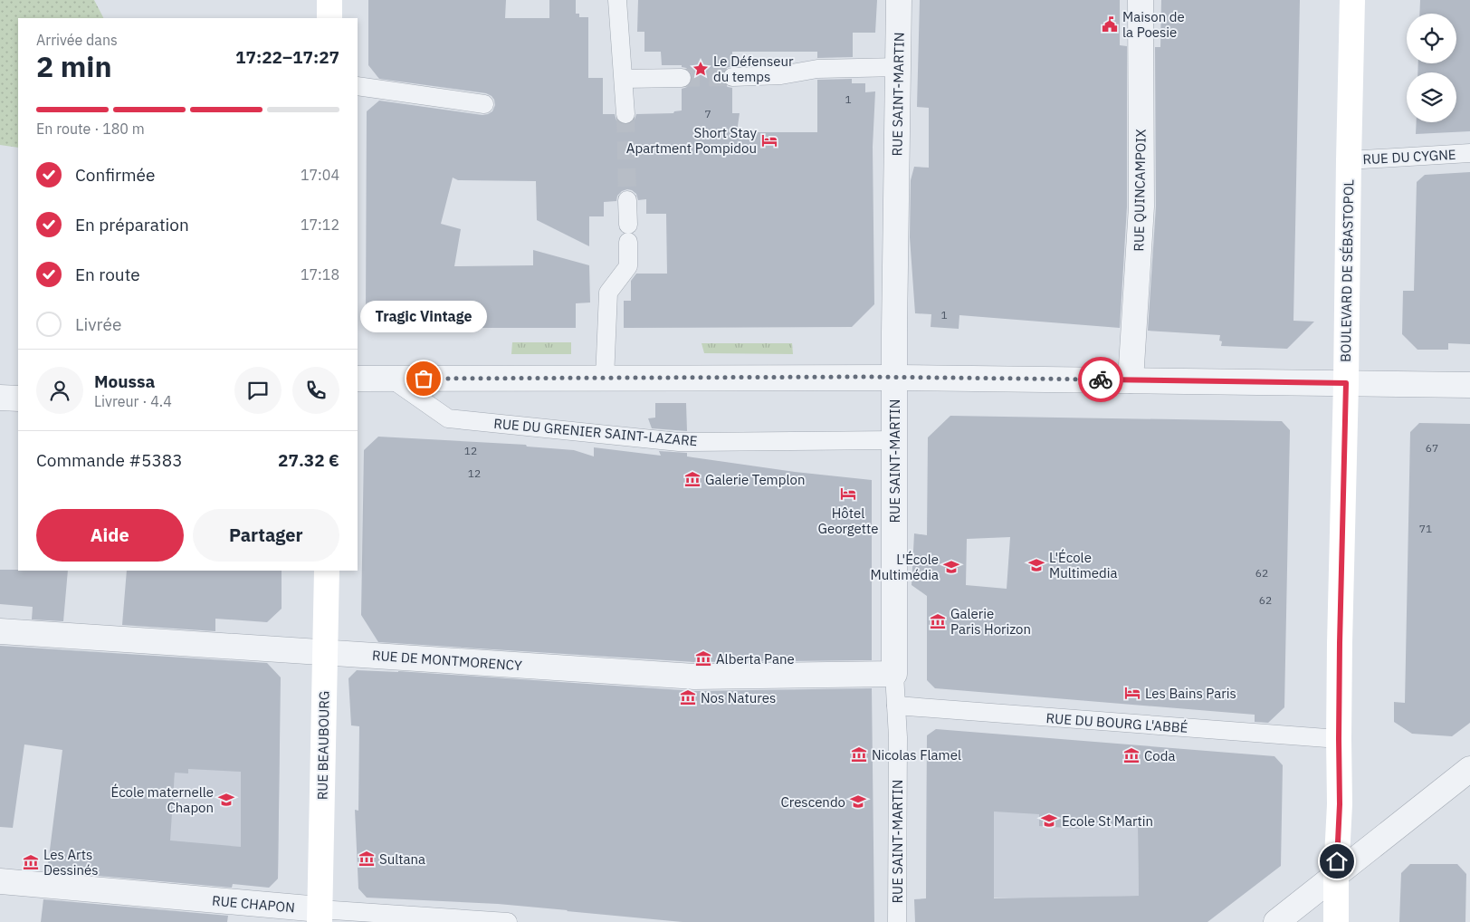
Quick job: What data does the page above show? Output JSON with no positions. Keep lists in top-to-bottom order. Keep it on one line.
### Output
{"streets":{"main road":["BOULEVARD DE SÉBASTOPOL","RUE BEAUBOURG"],"street":["RUE SAINT-MARTIN","RUE DU CYGNE","RUE QUINCAMPOIX","RUE DU GRENIER SAINT-LAZARE","RUE DE MONTMORENCY","RUE DU BOURG L'ABBÉ","RUE CHAPON"]},"crossings":[["RUE SAINT-MARTIN","RUE DU GRENIER SAINT-LAZARE"],["RUE SAINT-MARTIN","RUE DE MONTMORENCY"],["RUE SAINT-MARTIN","RUE DU BOURG L'ABBÉ"],["RUE DU CYGNE","BOULEVARD DE SÉBASTOPOL"],["BOULEVARD DE SÉBASTOPOL","RUE DU BOURG L'ABBÉ"],["RUE DE MONTMORENCY","RUE BEAUBOURG"],["RUE BEAUBOURG","RUE CHAPON"]],"places":{"public building":["Maison de la Poesie"],"place":["Le Défenseur du temps"],"hotel":["Short Stay Apartment Pompidou","Hôtel Georgette","Les Bains Paris"],"other":["Tragic Vintage"],"museum":["Galerie Templon","Galerie Paris Horizon","Alberta Pane","Nos Natures","Nicolas Flamel","Coda","Sultana","Les Arts Dessinés"],"school or university":["L'École Multimedia","L'École Multimédia","École maternelle Chapon","Crescendo","Ecole St Martin"]},"house_numbers":["1","7","1","67","12","12","71","62","62"],"page":{"heading":["2 min","Arrivée dans","17:22–17:27"],"panel":["Moussa","Livreur · 4.4","Commande #5383","27.32 €"],"bar":"En route · 180 m","list":[["Confirmée","17:04"],["En préparation","17:12"],["En route","17:18"],"Livrée"],"bubble":"Tragic Vintage","buttons":["Aide","Partager"]}}
